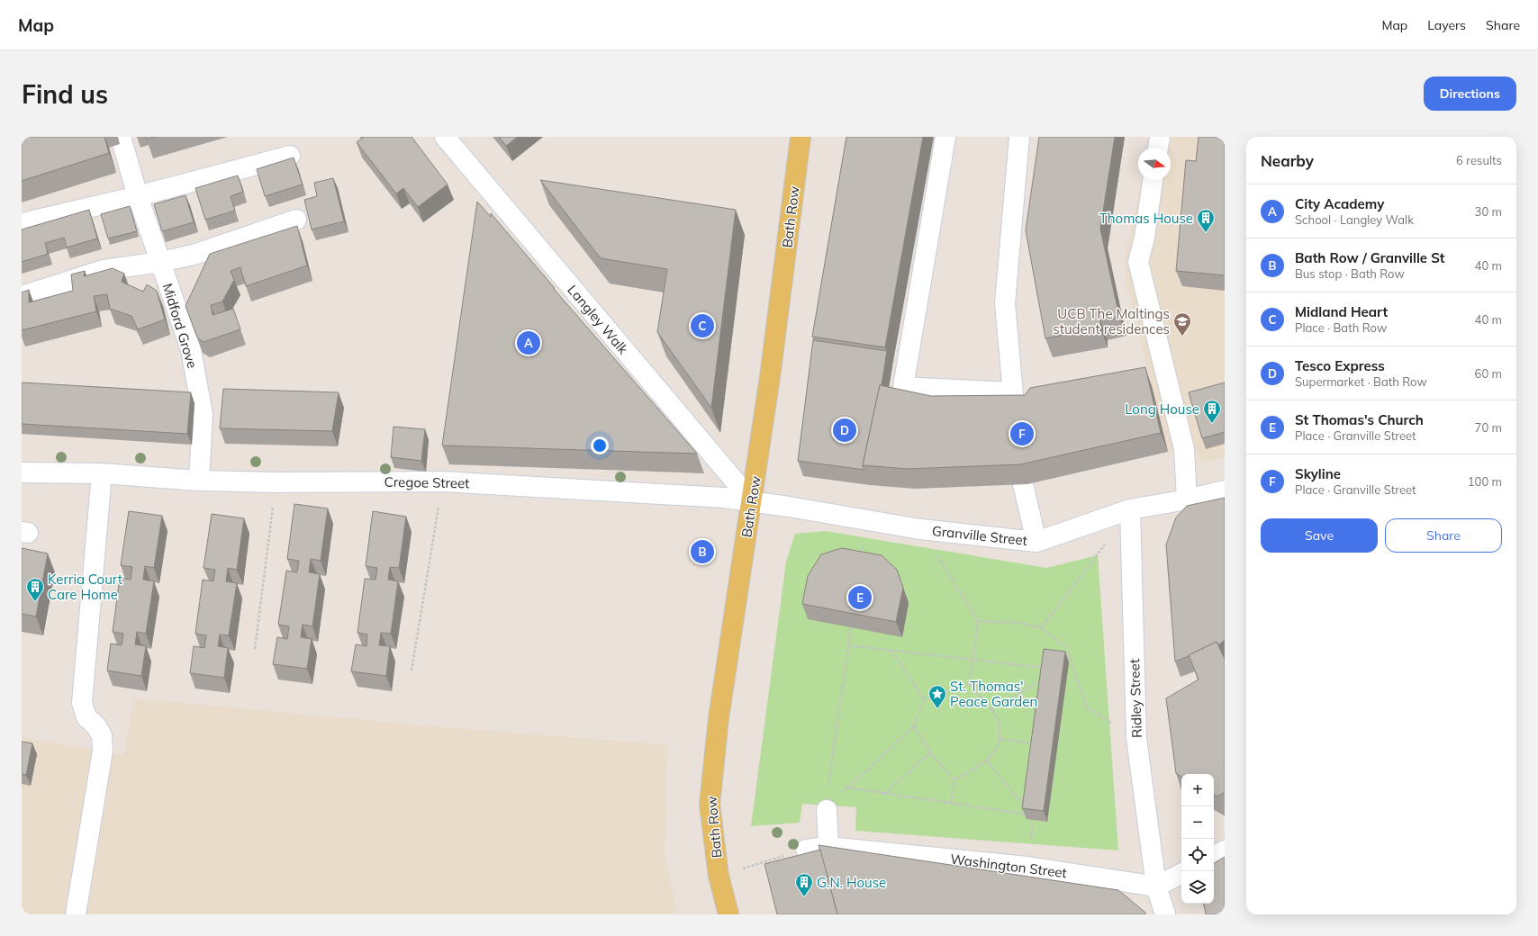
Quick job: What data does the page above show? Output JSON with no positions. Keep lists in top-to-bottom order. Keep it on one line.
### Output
{"streets":{"main road":["Bath Row"],"street":["Langley Walk","Midford Grove","Cregoe Street","Granville Street","Ridley Street","Washington Street"]},"crossings":[["Bath Row","Langley Walk"],["Bath Row","Cregoe Street"],["Bath Row","Granville Street"],["Langley Walk","Cregoe Street"],["Langley Walk","Granville Street"],["Midford Grove","Cregoe Street"],["Cregoe Street","Granville Street"],["Granville Street","Ridley Street"],["Ridley Street","Washington Street"]],"places":{"building":["Thomas House","Long House","Kerria Court Care Home","G.N. House"],"school or university":["UCB The Maltings student residences"],"place":["St. Thomas' Peace Garden"]},"north":"right","page":{"header":"Map","nav":["Map","Layers","Share"],"buttons":["Directions",["Save","Share"]],"title":"Find us","heading":["Nearby","6 results"],"list":[{"mark":"A","name":"City Academy","note":"School · Langley Walk","value":"30 m"},{"mark":"B","name":"Bath Row / Granville St","note":"Bus stop · Bath Row","value":"40 m"},{"mark":"C","name":"Midland Heart","note":"Place · Bath Row","value":"40 m"},{"mark":"D","name":"Tesco Express","note":"Supermarket · Bath Row","value":"60 m"},{"mark":"E","name":"St Thomas's Church","note":"Place · Granville Street","value":"70 m"},{"mark":"F","name":"Skyline","note":"Place · Granville Street","value":"100 m"}],"pins":["C","A","D","F","B","E"],"map_buttons":["+","−"]}}
